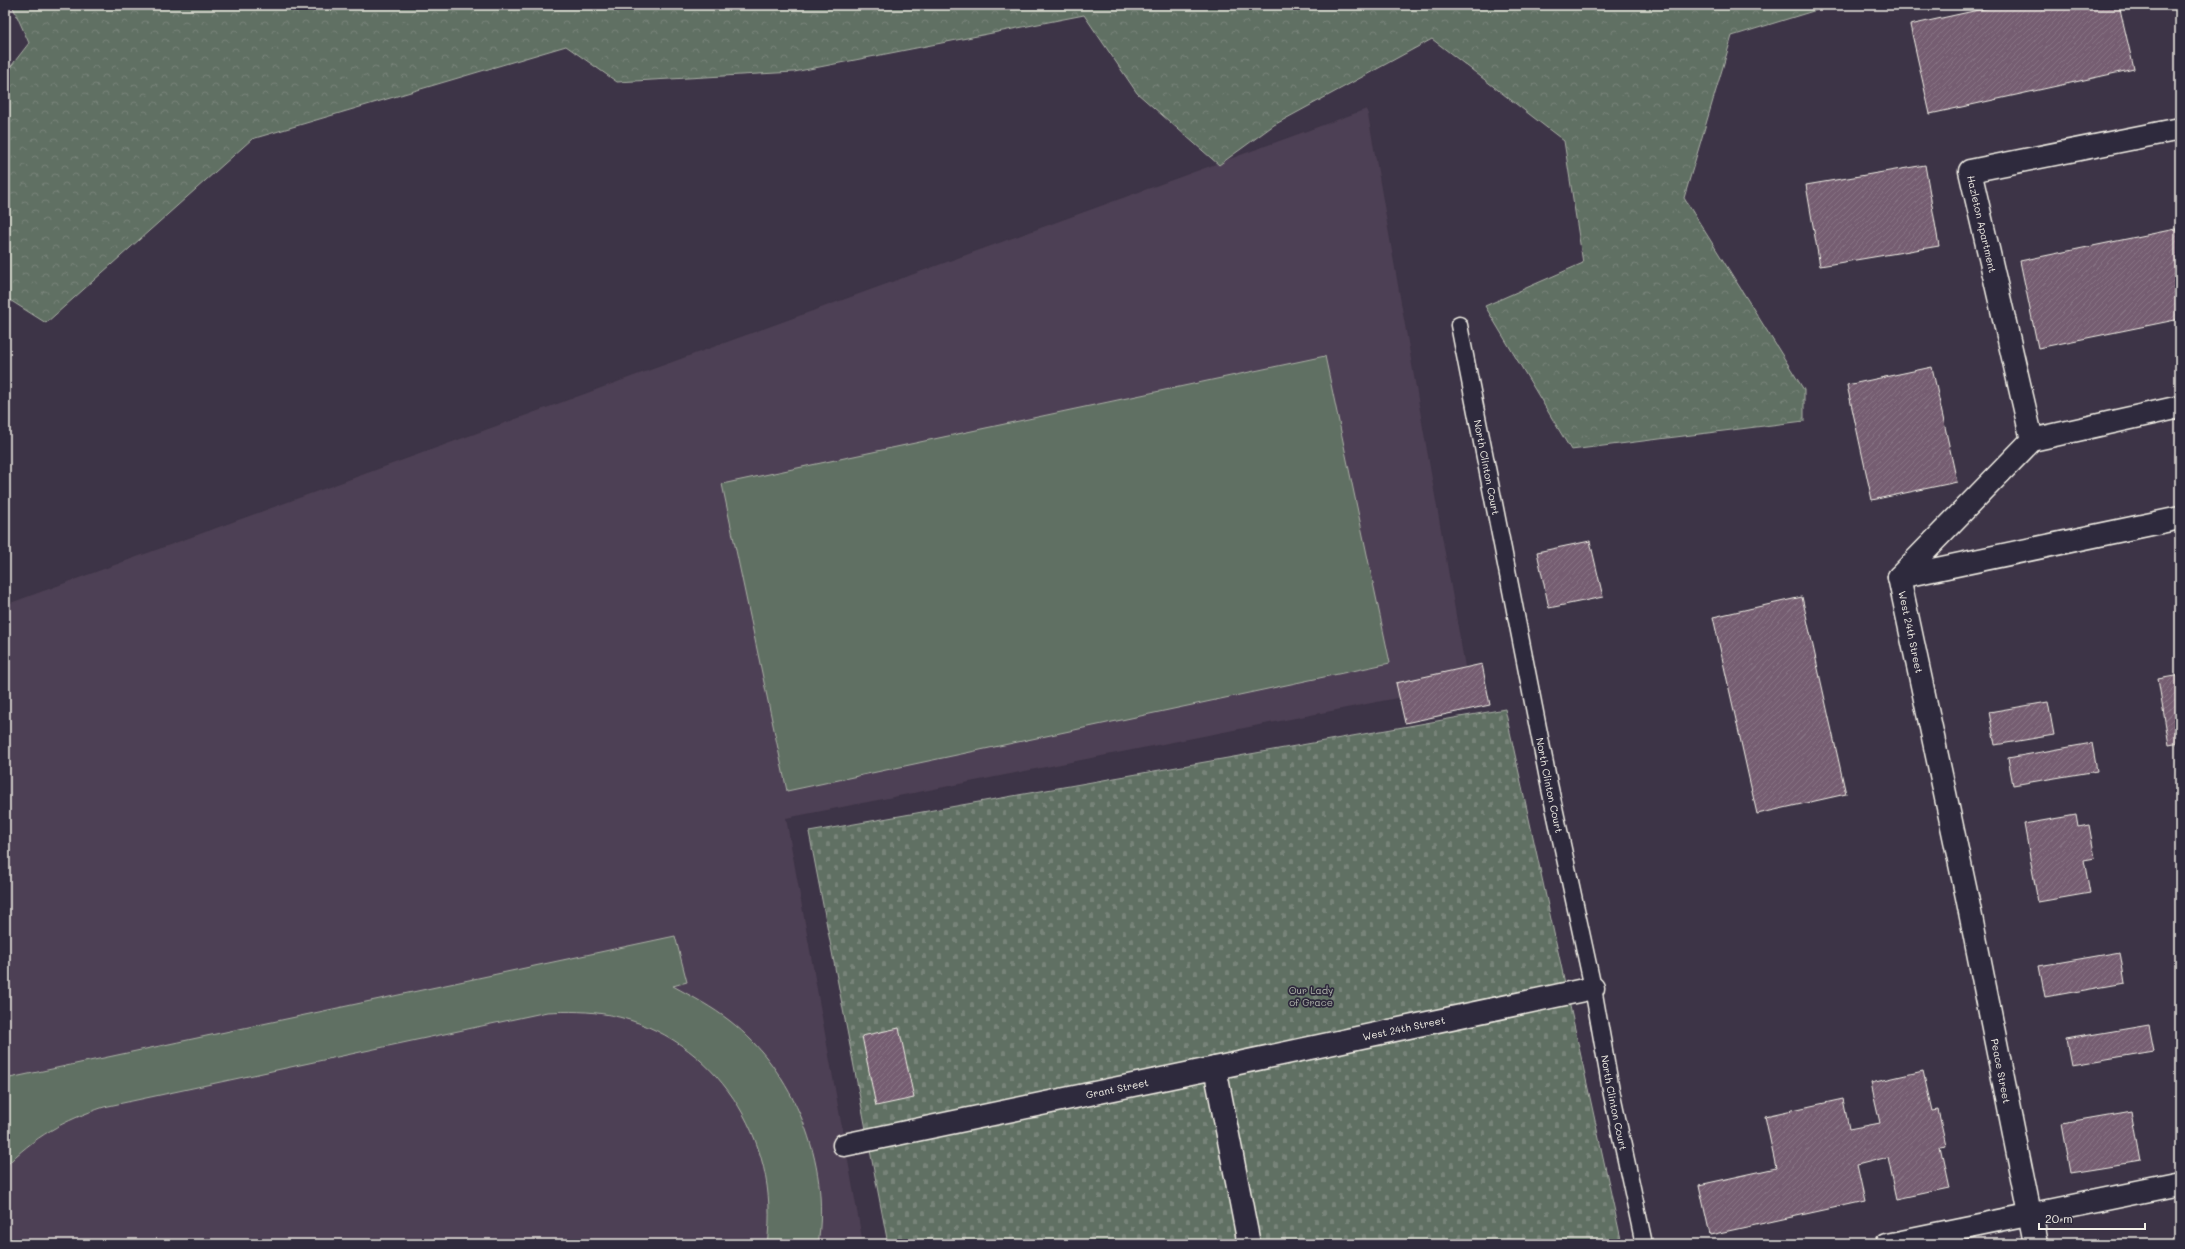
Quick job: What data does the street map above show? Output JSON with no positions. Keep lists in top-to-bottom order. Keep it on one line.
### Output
{"streets":{"street":["Hazleton Apartment","West 24th Street","Peace Street","Grant Street"],"lane":["North Clinton Court"]},"crossings":[["North Clinton Court","West 24th Street"],["West 24th Street","Peace Street"],["West 24th Street","Grant Street"]],"parks":["Our Lady of Grace"],"scale_bar":"20 m"}
